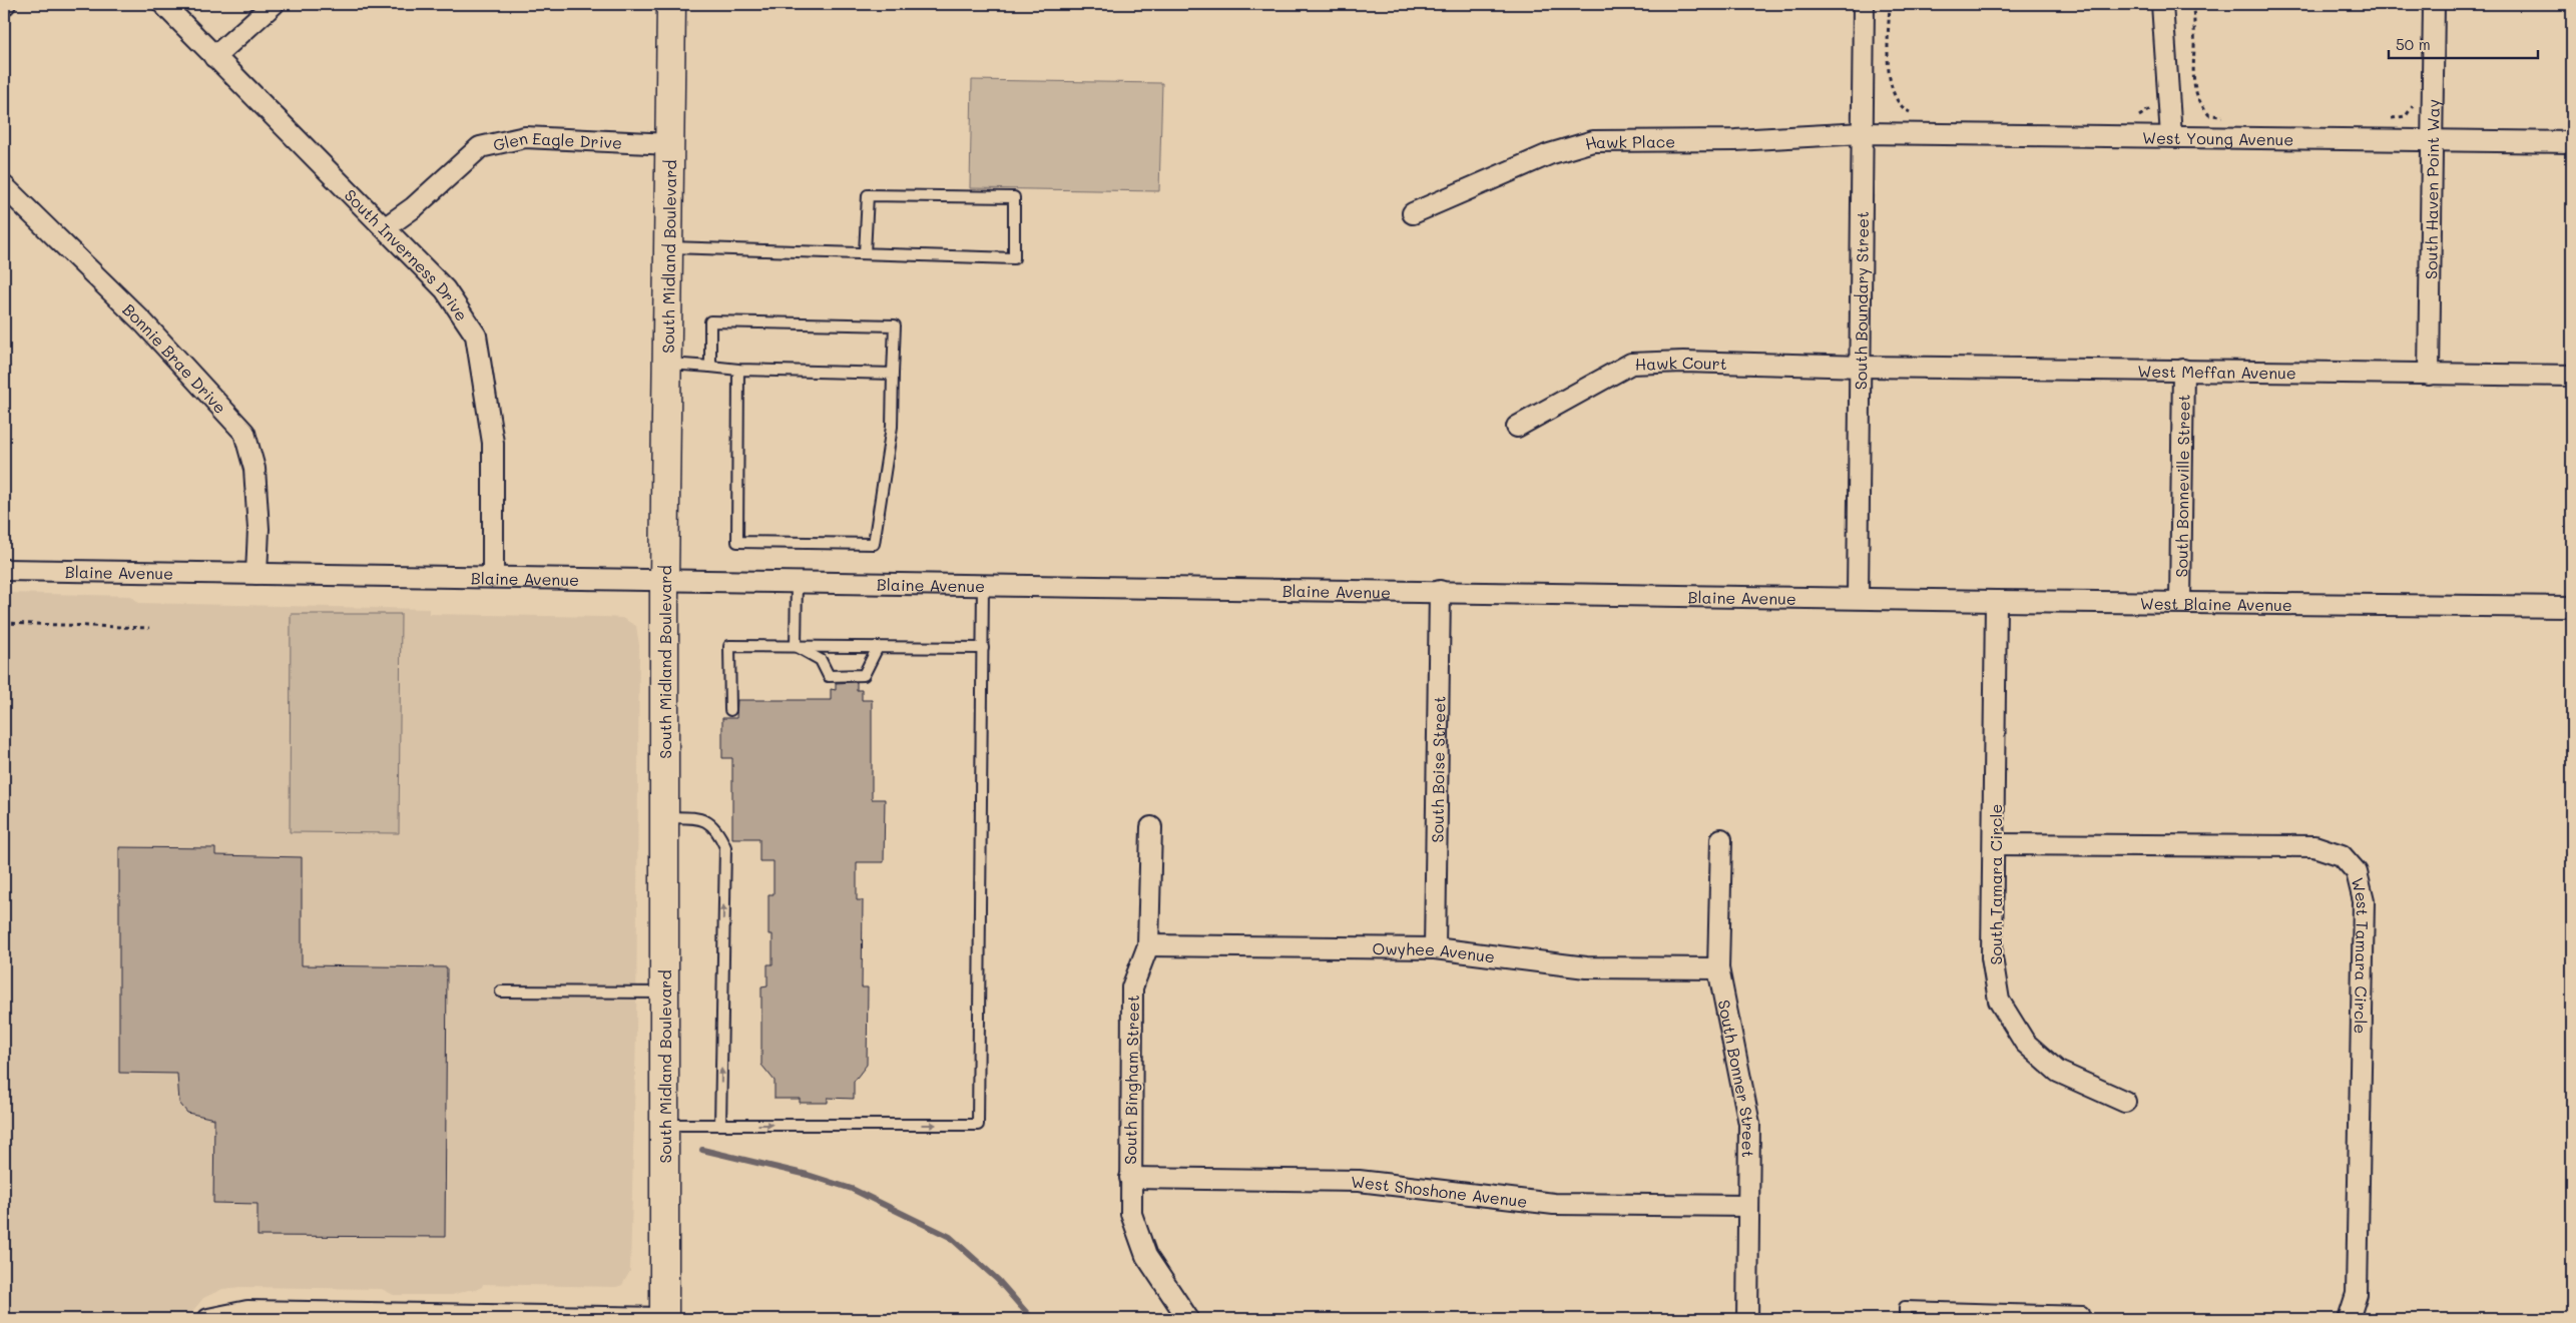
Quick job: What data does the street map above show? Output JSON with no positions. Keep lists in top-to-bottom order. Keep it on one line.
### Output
{"streets":{"main road":["South Midland Boulevard"],"street":["West Young Avenue","Hawk Place","Glen Eagle Drive","South Haven Point Way","South Inverness Drive","South Boundary Street","Bonnie Brae Drive","Hawk Court","West Meffan Avenue","South Bonneville Street","Blaine Avenue","West Blaine Avenue","South Boise Street","South Tamara Circle","Owyhee Avenue","West Tamara Circle","South Bonner Street","South Bingham Street","West Shoshone Avenue"]},"crossings":[["West Young Avenue","Hawk Place"],["West Young Avenue","South Haven Point Way"],["West Young Avenue","South Boundary Street"],["Hawk Place","South Boundary Street"],["Glen Eagle Drive","South Inverness Drive"],["Glen Eagle Drive","South Midland Boulevard"],["South Haven Point Way","West Meffan Avenue"],["South Inverness Drive","Blaine Avenue"],["South Midland Boulevard","Blaine Avenue"],["South Boundary Street","Hawk Court"],["South Boundary Street","West Meffan Avenue"],["South Boundary Street","Blaine Avenue"],["South Boundary Street","West Blaine Avenue"],["Bonnie Brae Drive","Blaine Avenue"],["Hawk Court","West Meffan Avenue"],["West Meffan Avenue","South Bonneville Street"],["South Bonneville Street","West Blaine Avenue"],["Blaine Avenue","West Blaine Avenue"],["Blaine Avenue","South Boise Street"],["West Blaine Avenue","South Tamara Circle"],["South Boise Street","Owyhee Avenue"],["South Tamara Circle","West Tamara Circle"],["Owyhee Avenue","South Bonner Street"],["Owyhee Avenue","South Bingham Street"],["South Bonner Street","West Shoshone Avenue"],["South Bingham Street","West Shoshone Avenue"]],"scale_bar":"50 m"}
